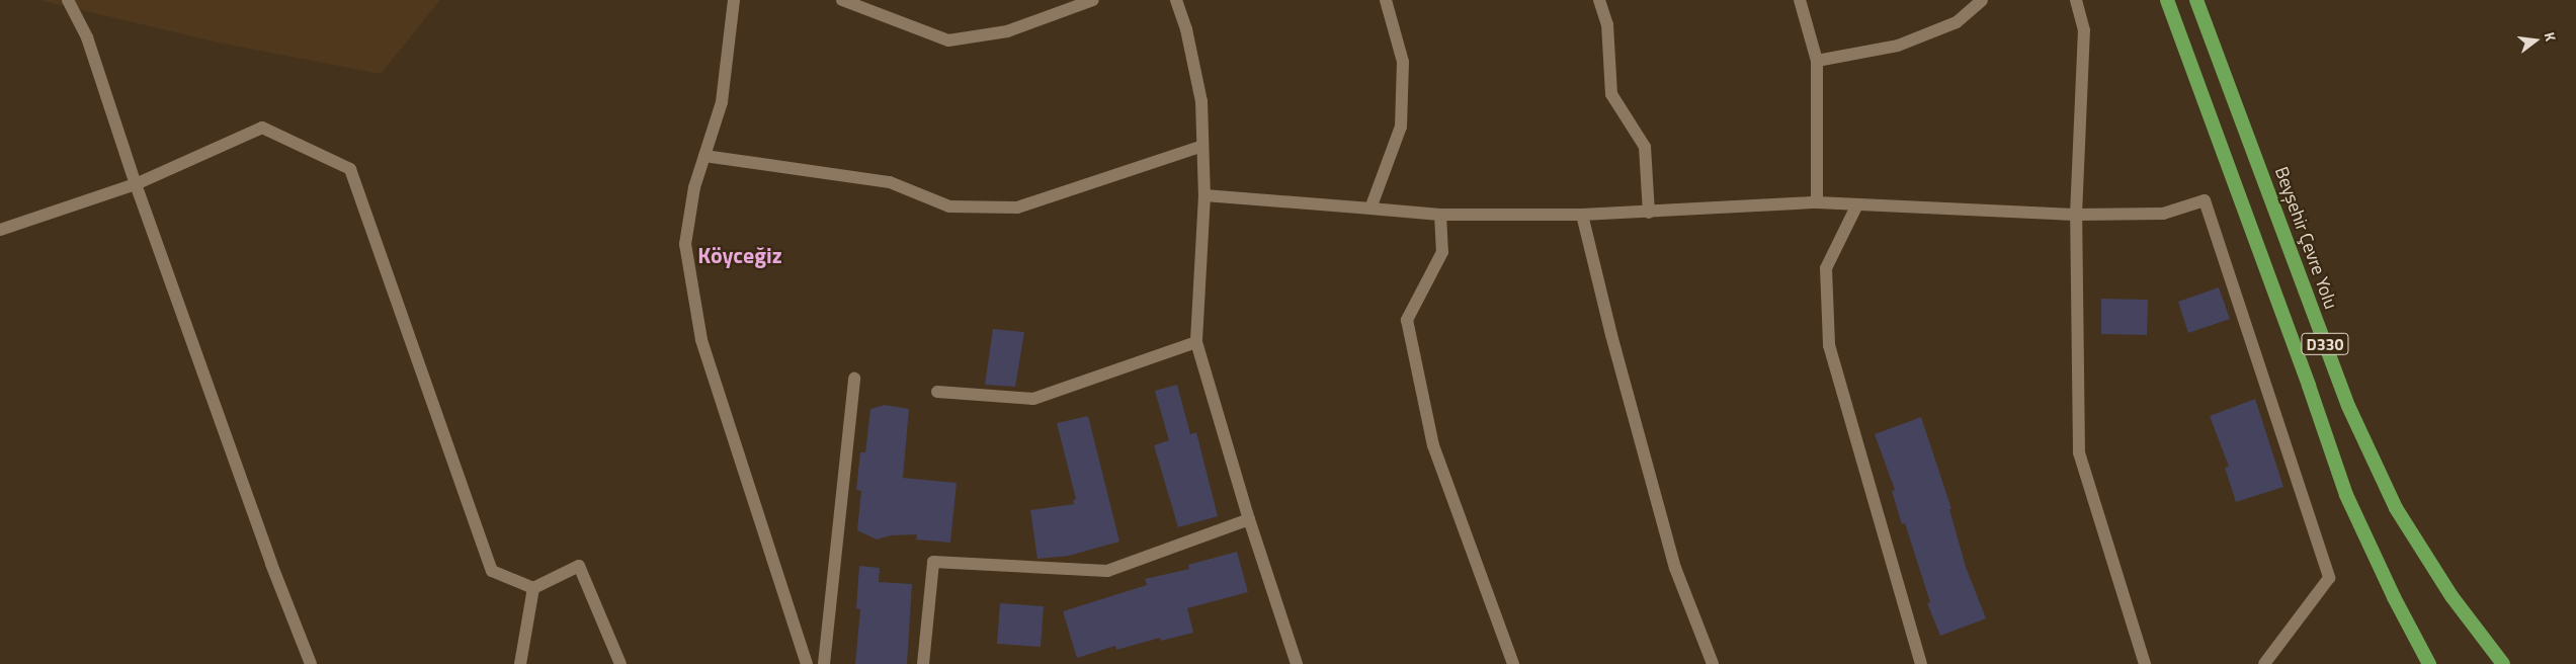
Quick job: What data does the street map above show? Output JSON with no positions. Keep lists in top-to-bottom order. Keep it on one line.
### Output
{"streets":{"highway":["Beyşehir Çevre Yolu","D330"]},"districts":["Köyceğiz"],"north":"right"}
